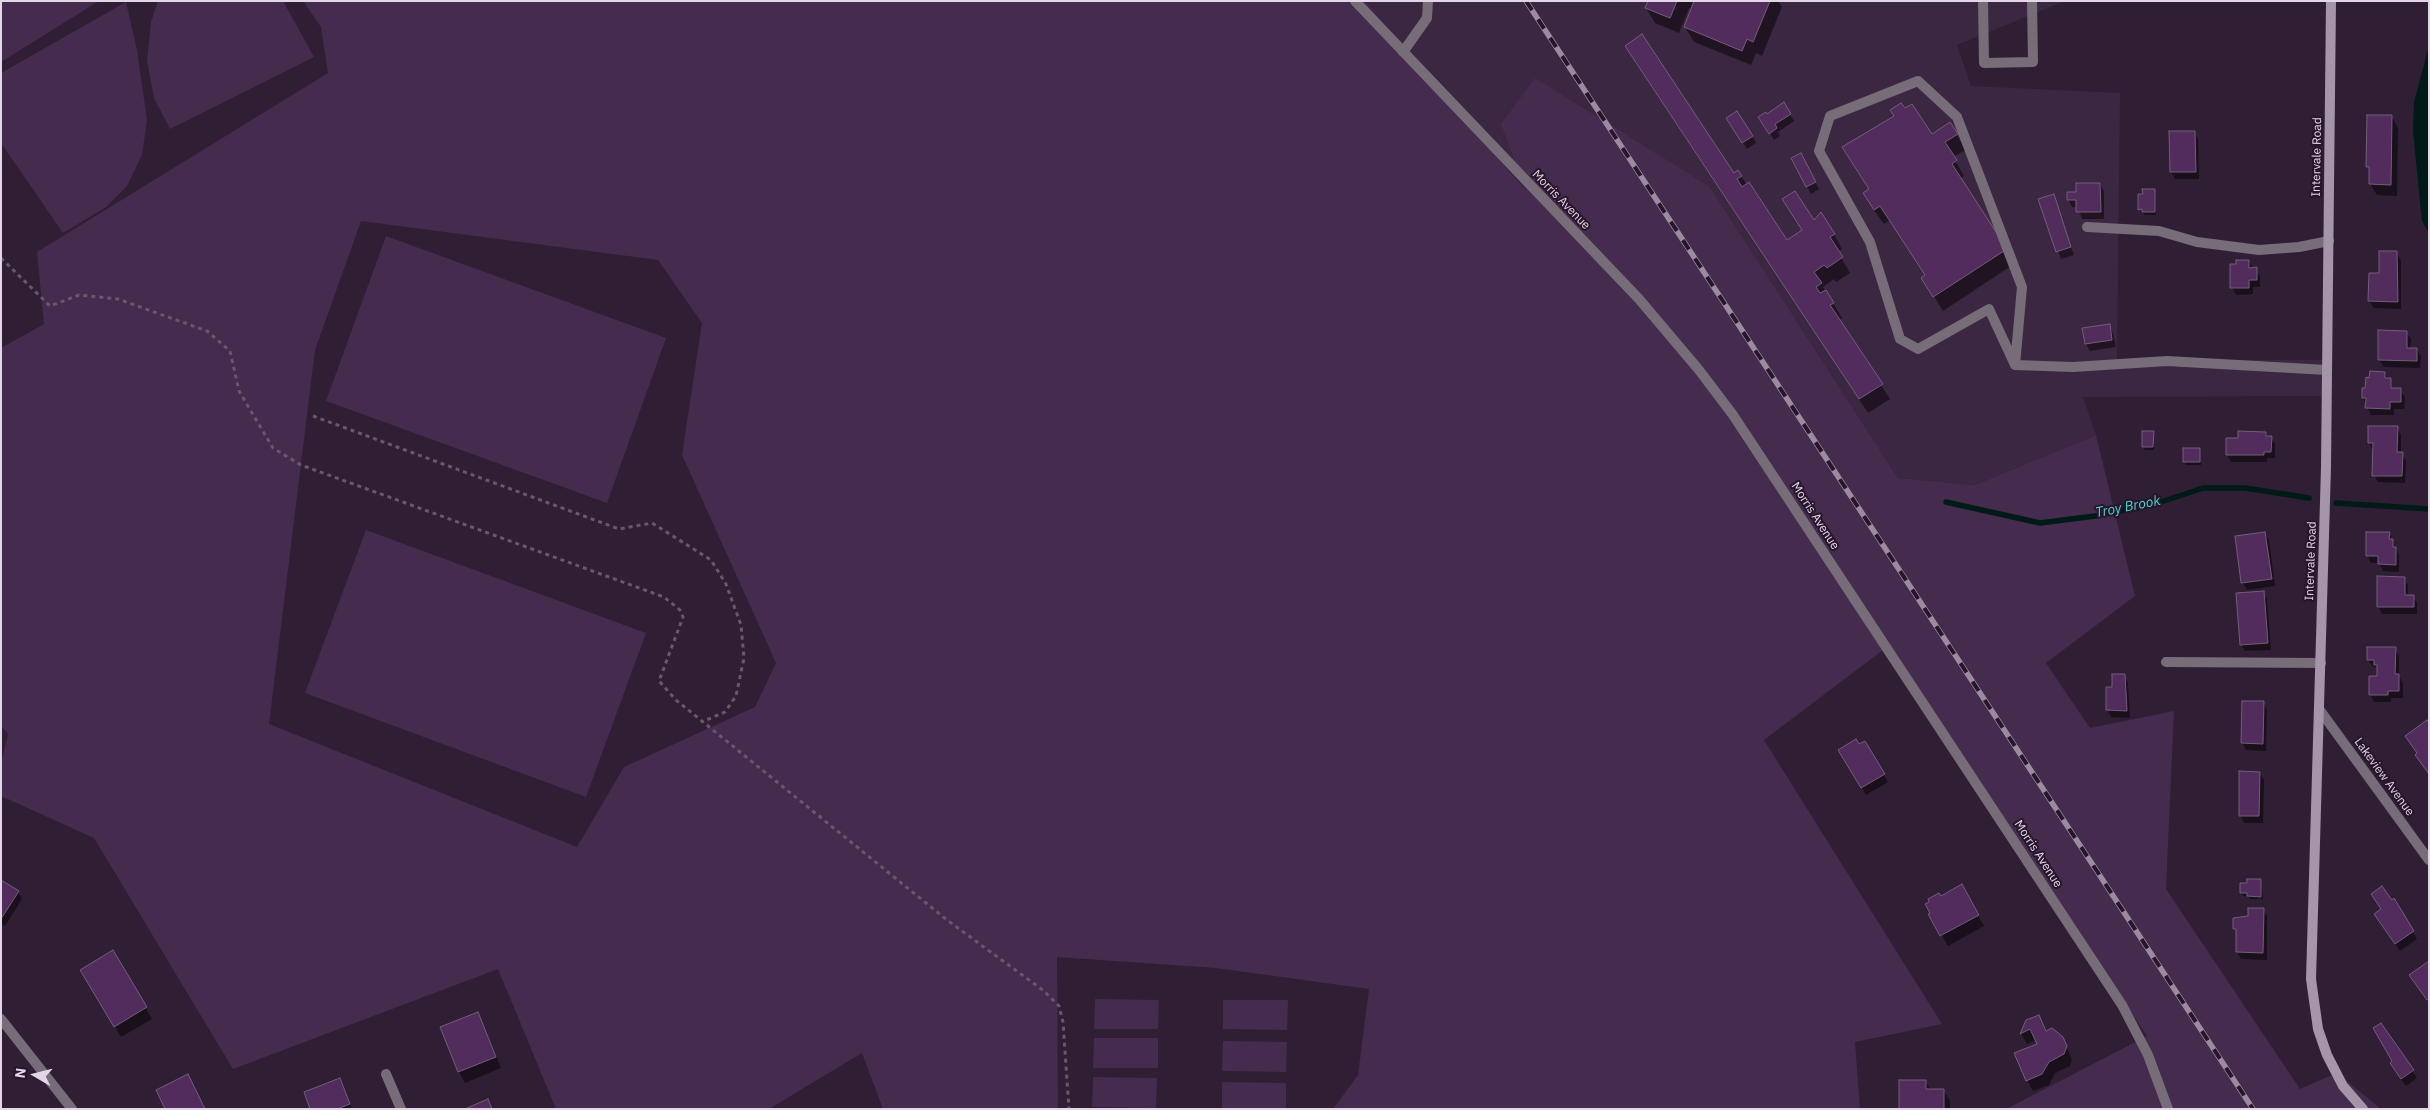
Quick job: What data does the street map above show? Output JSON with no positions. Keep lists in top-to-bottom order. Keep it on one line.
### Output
{"streets":{"street":["Intervale Road","Morris Avenue","Lakeview Avenue"]},"crossings":[["Intervale Road","Lakeview Avenue"]],"water":["Troy Brook"],"north":"left"}
